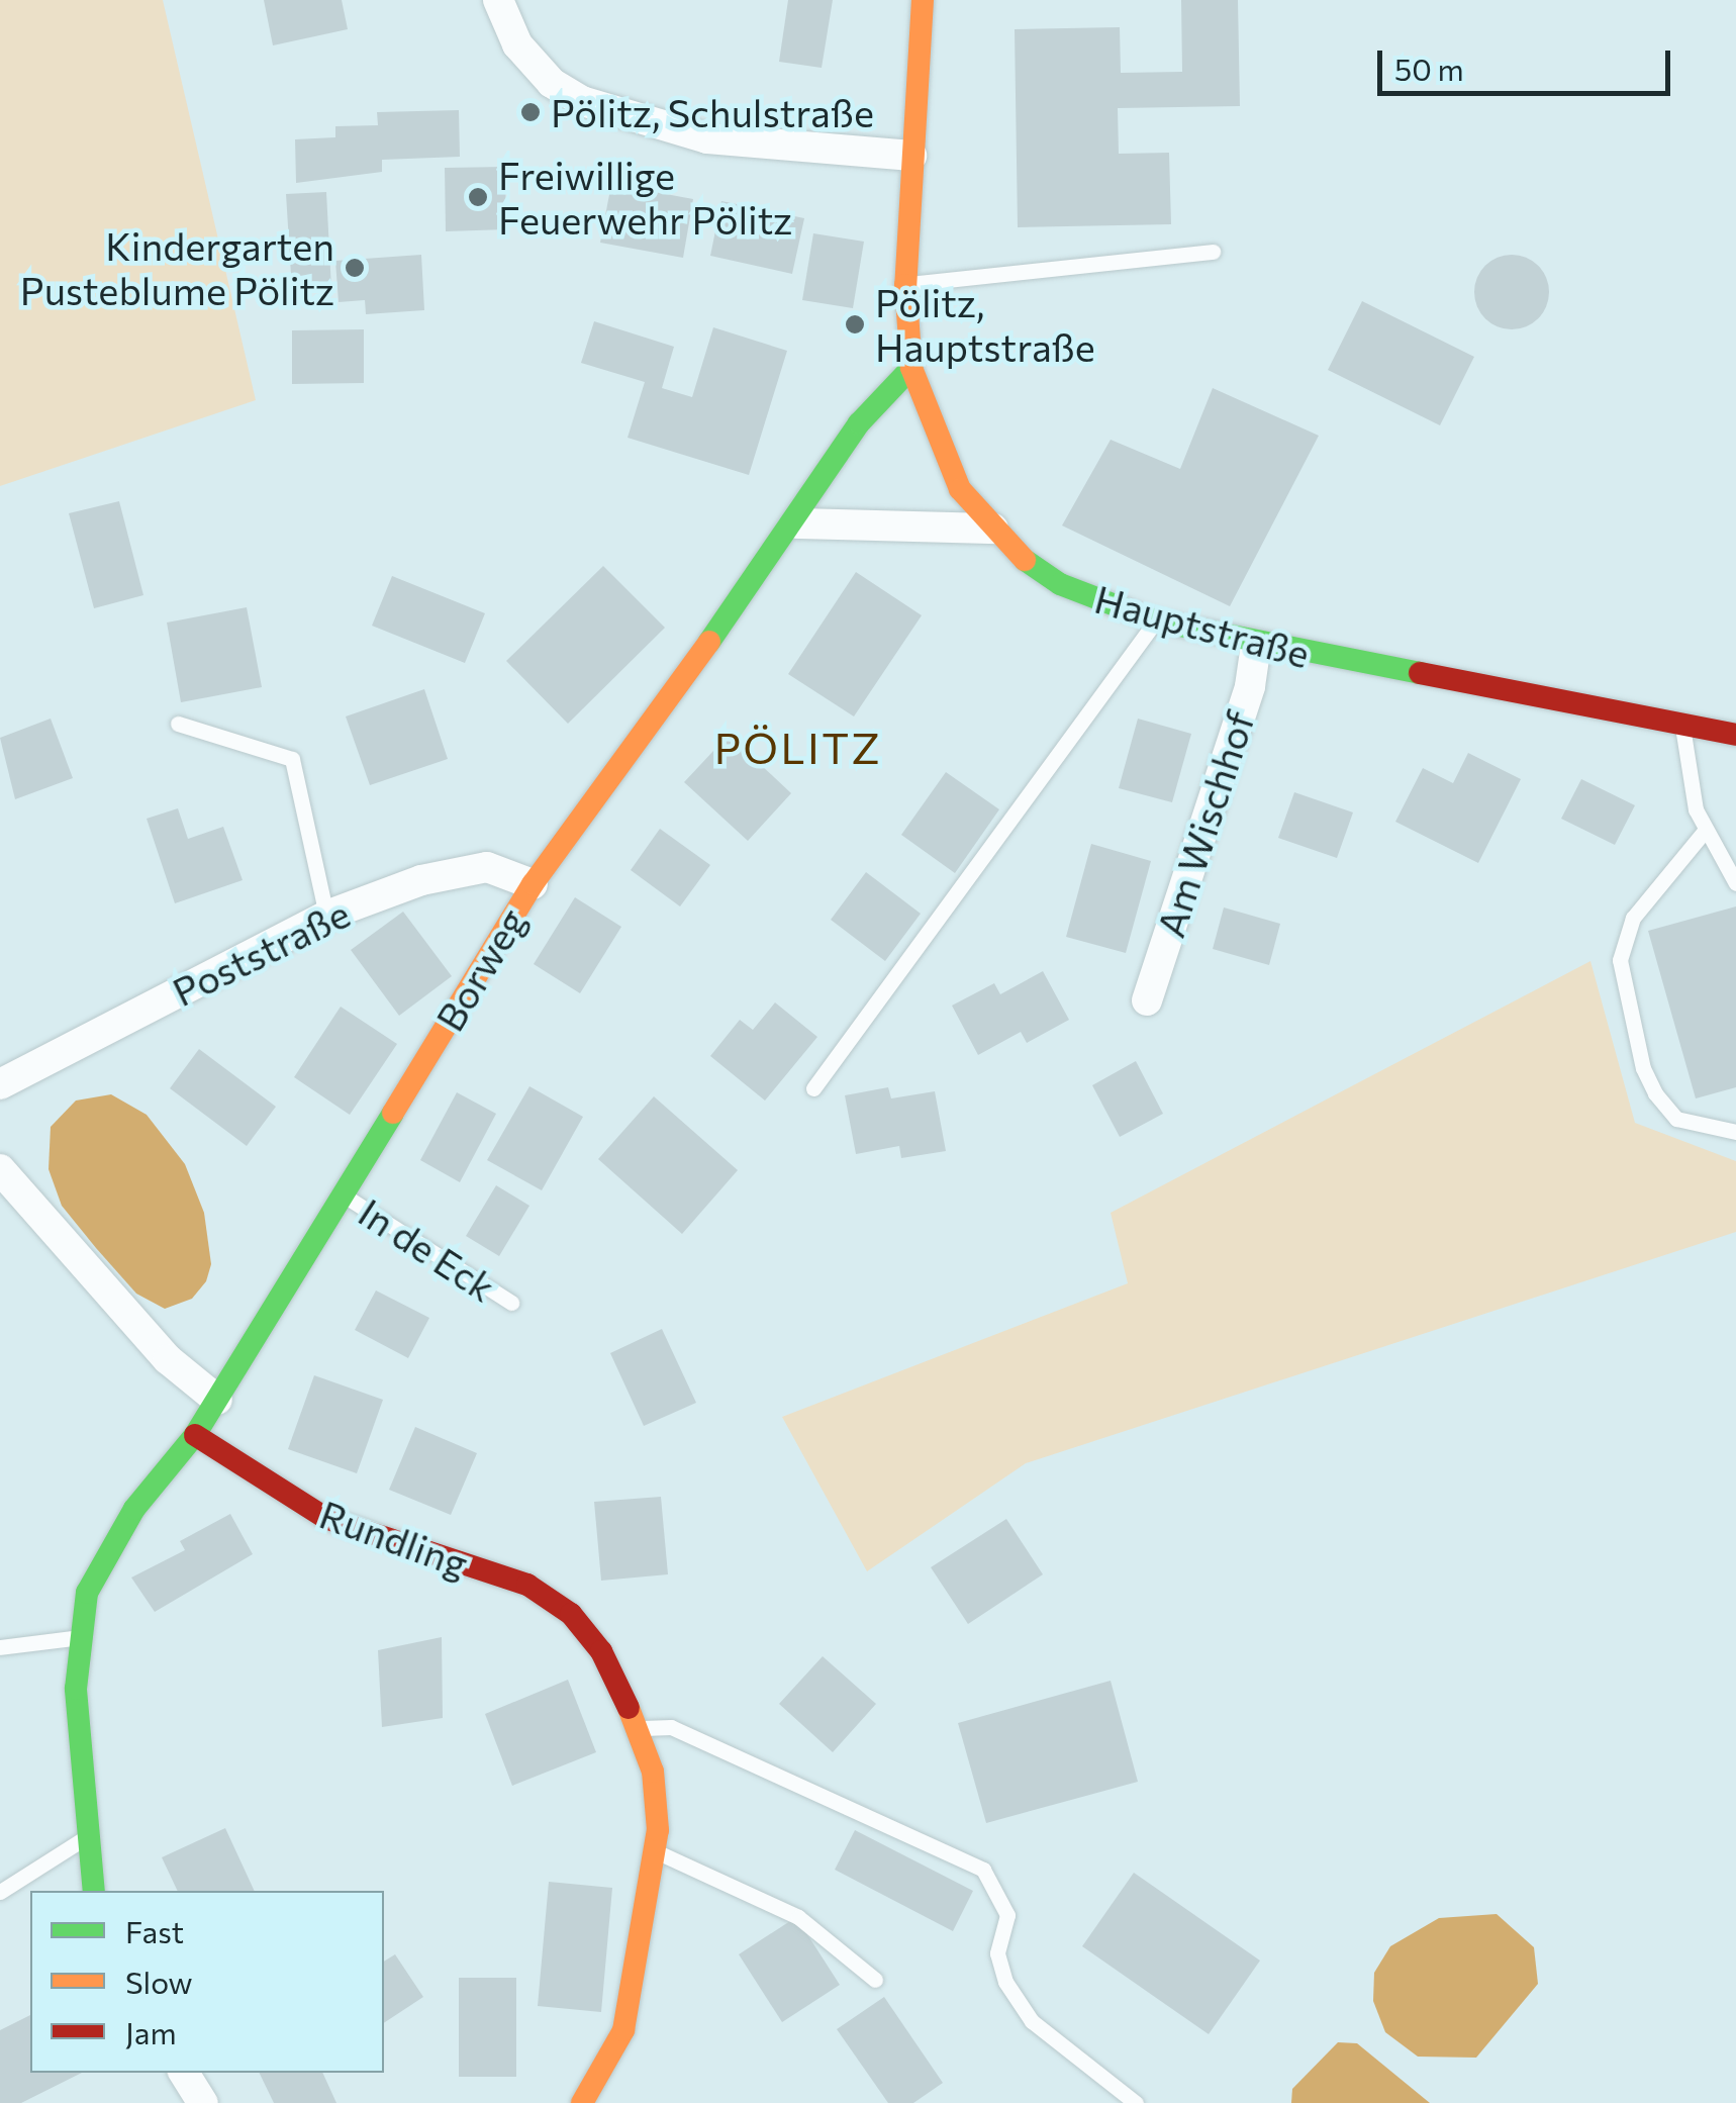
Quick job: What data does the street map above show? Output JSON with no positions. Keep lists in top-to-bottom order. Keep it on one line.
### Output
{"streets":{"street":["Hauptstraße","Am Wischhof","Poststraße","Borweg","Rundling"],"lane":["In de Eck"]},"crossings":[["Hauptstraße","Am Wischhof"],["Hauptstraße","Borweg"],["Poststraße","Borweg"],["Borweg","In de Eck"],["Borweg","Rundling"]],"districts":["PÖLITZ"],"places":["Pölitz, Schulstraße","Freiwillige Feuerwehr Pölitz","Kindergarten Pusteblume Pölitz","Pölitz, Hauptstraße"],"legend":["Fast","Slow","Jam"],"scale_bar":"50 m"}
